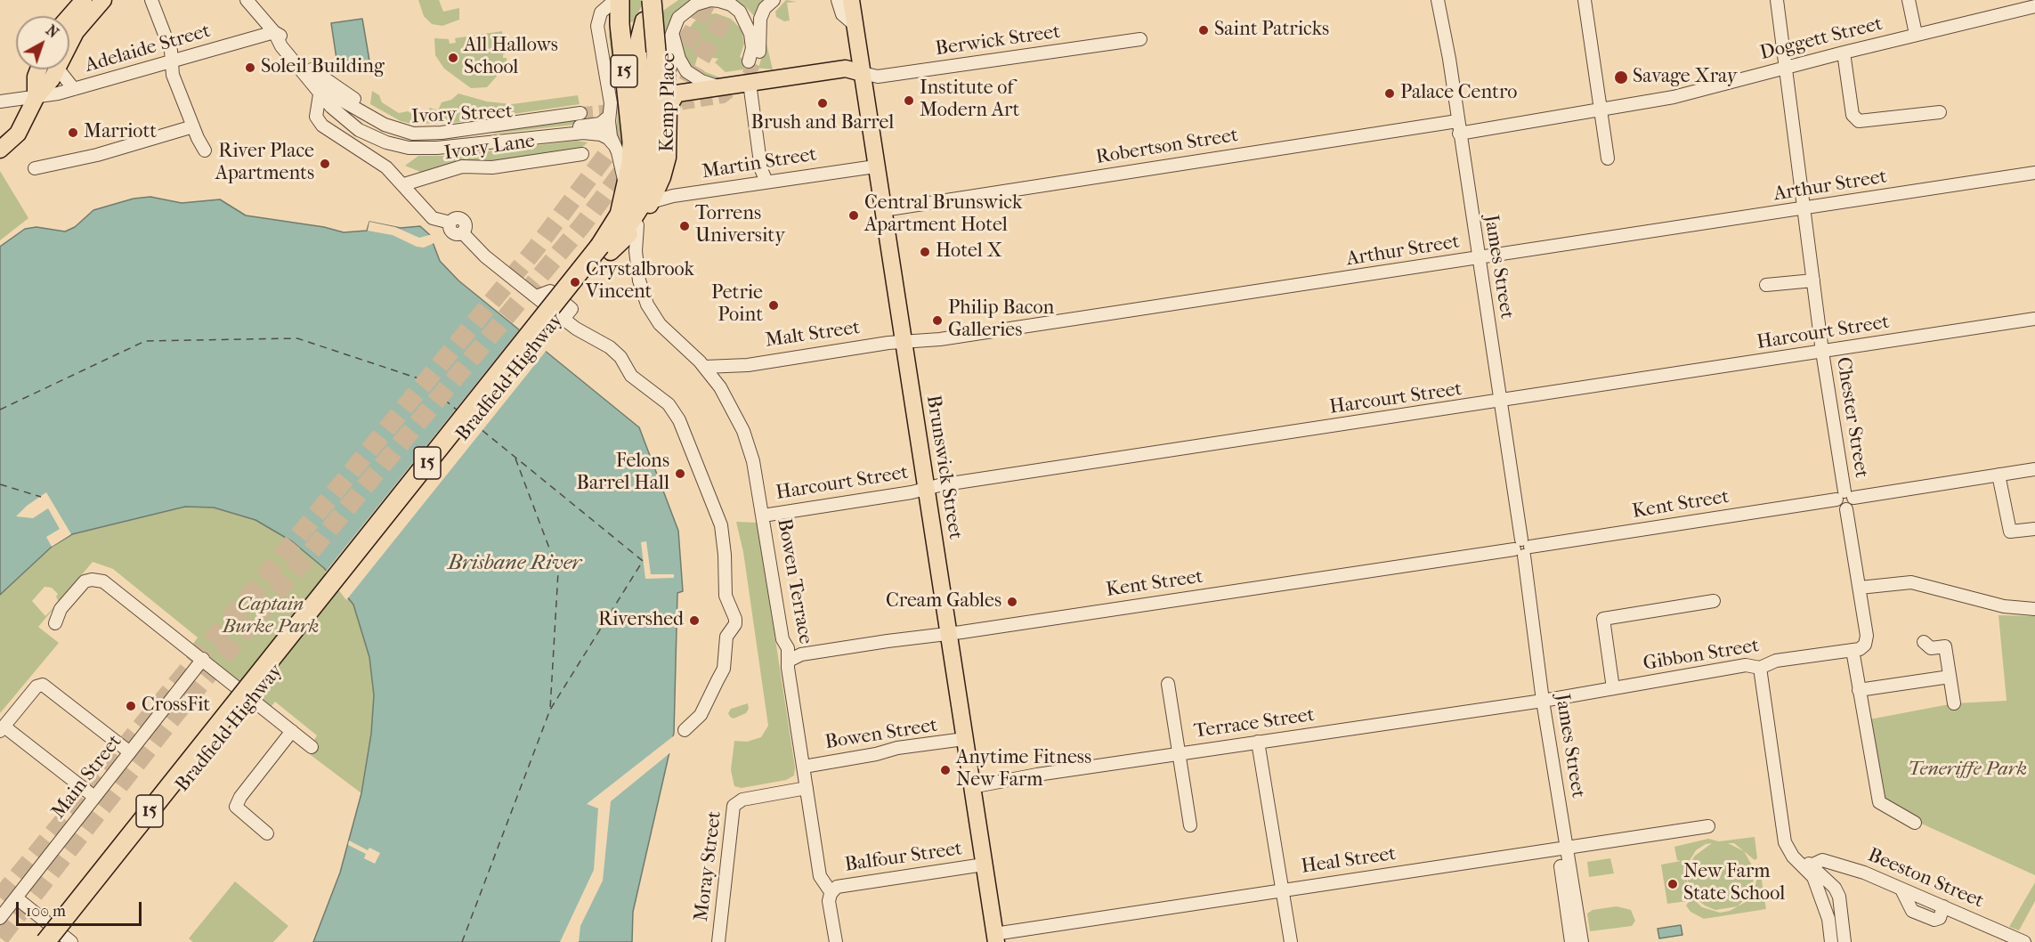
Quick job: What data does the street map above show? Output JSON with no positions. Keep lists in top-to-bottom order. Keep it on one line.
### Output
{"streets":{"highway":["15","Kemp Place","Bradfield Highway"],"main road":["Brunswick Street"],"street":["Doggett Street","Berwick Street","Adelaide Street","Ivory Street","Robertson Street","Ivory Lane","Martin Street","Arthur Street","James Street","Harcourt Street","Malt Street","Chester Street","Kent Street","Bowen Terrace","Gibbon Street","Terrace Street","Bowen Street","Main Street","Balfour Street","Heal Street","Moray Street","Beeston Street"]},"crossings":[["Doggett Street","James Street"],["Doggett Street","Chester Street"],["Berwick Street","Brunswick Street"],["Kemp Place","Ivory Street"],["Kemp Place","Martin Street"],["Kemp Place","Bradfield Highway"],["Kemp Place","Bowen Terrace"],["Robertson Street","James Street"],["Robertson Street","Brunswick Street"],["Martin Street","Bradfield Highway"],["Martin Street","Brunswick Street"],["Martin Street","Bowen Terrace"],["Arthur Street","James Street"],["Arthur Street","Malt Street"],["Arthur Street","Chester Street"],["Arthur Street","Brunswick Street"],["James Street","Harcourt Street"],["James Street","Kent Street"],["James Street","Gibbon Street"],["James Street","Terrace Street"],["James Street","Heal Street"],["Harcourt Street","Chester Street"],["Harcourt Street","Brunswick Street"],["Harcourt Street","Bowen Terrace"],["Malt Street","Brunswick Street"],["Malt Street","Bowen Terrace"],["Bradfield Highway","Bowen Terrace"],["Chester Street","Kent Street"],["Chester Street","Gibbon Street"],["Brunswick Street","Kent Street"],["Brunswick Street","Terrace Street"],["Brunswick Street","Bowen Street"],["Brunswick Street","Balfour Street"],["Brunswick Street","Heal Street"],["Kent Street","Bowen Terrace"],["Bowen Terrace","Bowen Street"],["Bowen Terrace","Balfour Street"],["Bowen Terrace","Moray Street"],["Gibbon Street","Terrace Street"]],"water":["Brisbane River"],"parks":["Captain Burke Park","Teneriffe Park"],"places":["Saint Patricks","All Hallows School","Soleil Building","Savage Xray","Palace Centro","Institute of Modern Art","Brush and Barrel","Marriott","River Place Apartments","Central Brunswick Apartment Hotel","Torrens University","Hotel X","Crystalbrook Vincent","Petrie Point","Philip Bacon Galleries","Felons Barrel Hall","Cream Gables","Rivershed","CrossFit","Anytime Fitness New Farm","New Farm State School"],"scale_bar":"100 m","north":"top right"}
